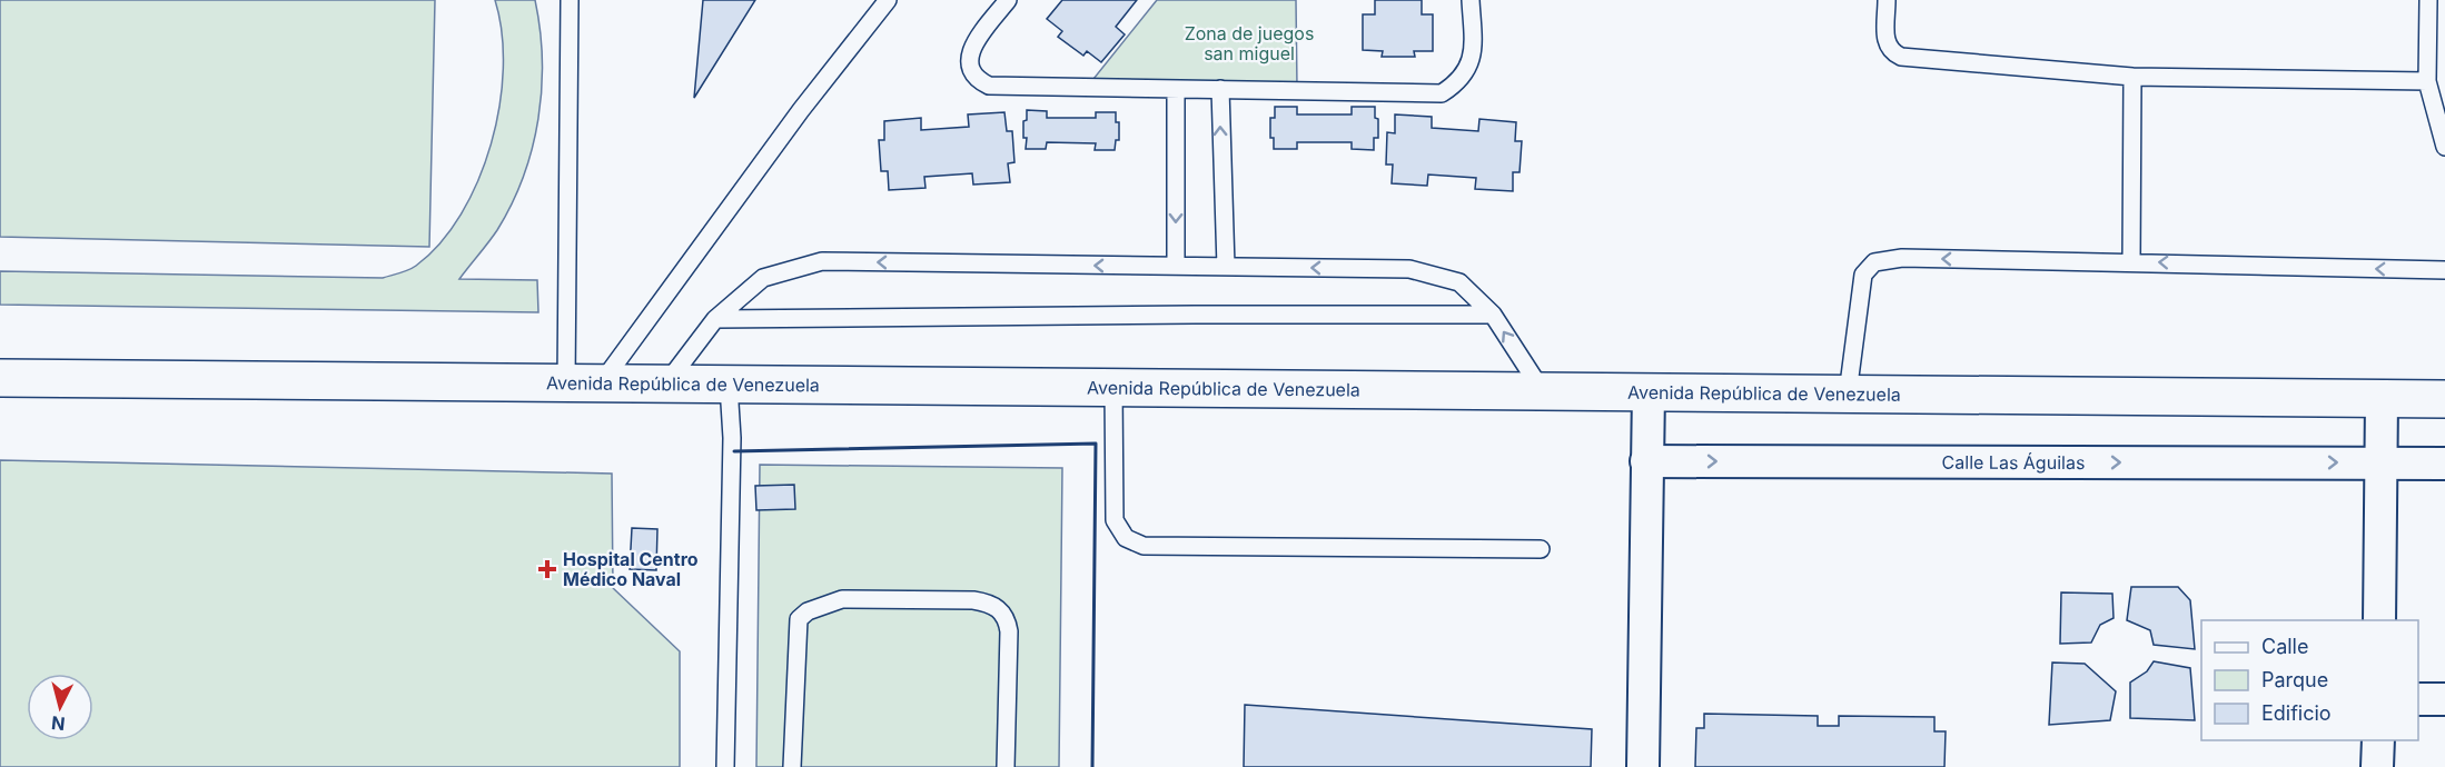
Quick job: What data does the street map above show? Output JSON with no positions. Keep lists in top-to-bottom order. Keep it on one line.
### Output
{"streets":{"main road":["Avenida República de Venezuela"],"street":["Calle Las Águilas"]},"one_way":["Calle Las Águilas"],"parks":["Zona de juegos san miguel"],"places":{"health":["Hospital Centro Médico Naval"]},"legend":["Calle","Parque","Edificio"],"north":"bottom"}
